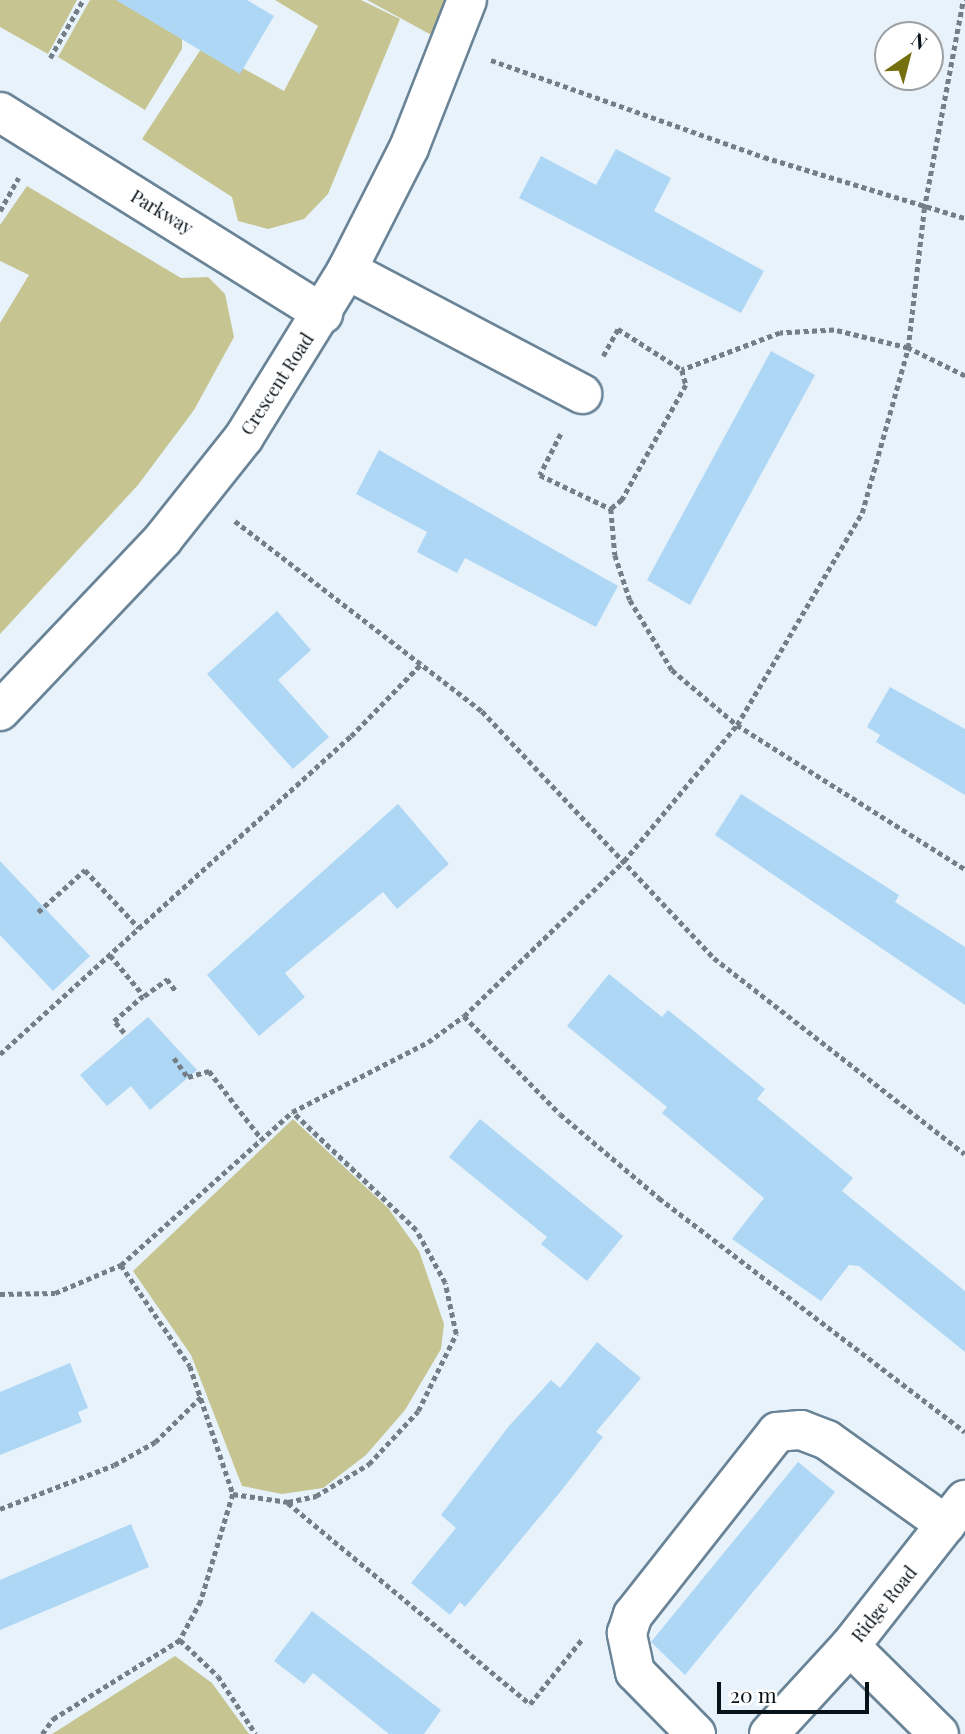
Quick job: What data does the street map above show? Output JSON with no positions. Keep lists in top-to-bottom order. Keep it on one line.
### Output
{"streets":{"street":["Parkway","Crescent Road","Ridge Road"]},"crossings":[["Parkway","Crescent Road"]],"scale_bar":"20 m","north":"top right"}
